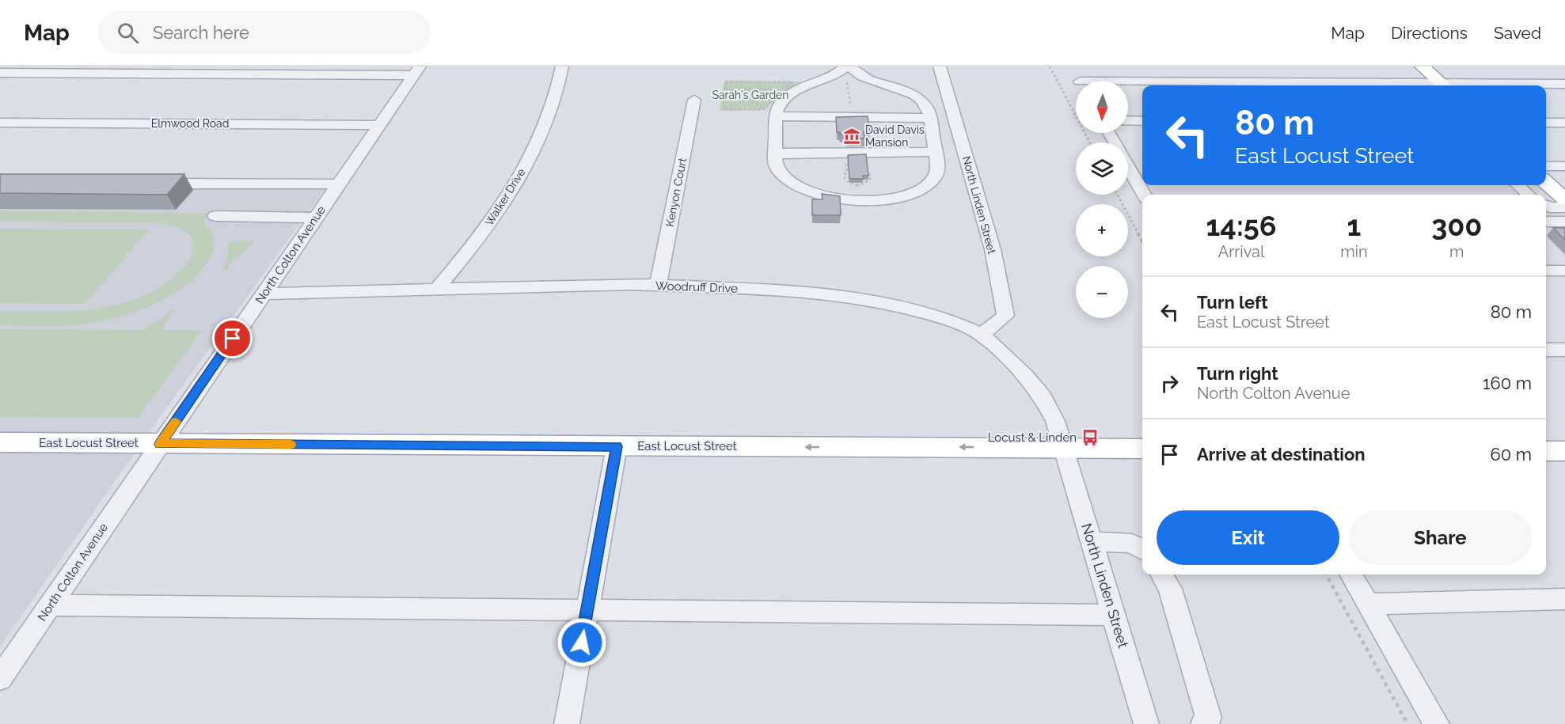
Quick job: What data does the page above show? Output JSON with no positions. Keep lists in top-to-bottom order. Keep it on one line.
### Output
{"streets":{"main road":["East Locust Street"],"street":["Elmwood Road","Kenyon Court","Walker Drive","North Linden Street","North Colton Avenue","Woodruff Drive"]},"crossings":[["Elmwood Road","North Colton Avenue"],["Kenyon Court","Woodruff Drive"],["Walker Drive","Woodruff Drive"],["North Linden Street","Woodruff Drive"],["North Linden Street","East Locust Street"],["North Colton Avenue","Woodruff Drive"],["North Colton Avenue","East Locust Street"],["Woodruff Drive","East Locust Street"]],"one_way":["East Locust Street"],"parks":["Sarah's Garden"],"places":{"museum":["David Davis Mansion"],"bus stop":["Locust & Linden"]},"north":"bottom","page":{"header":"Map","search":"Search here","nav":["Map","Directions","Saved"],"map_buttons":["+","−"],"turn":["80 m","East Locust Street"],"eta":["14:56","Arrival","1","min","300","m"],"list":[{"name":"Turn left","note":"East Locust Street","value":"80 m"},{"name":"Turn right","note":"North Colton Avenue","value":"160 m"},{"name":"Arrive at destination","value":"60 m"}],"buttons":["Exit","Share"]}}
